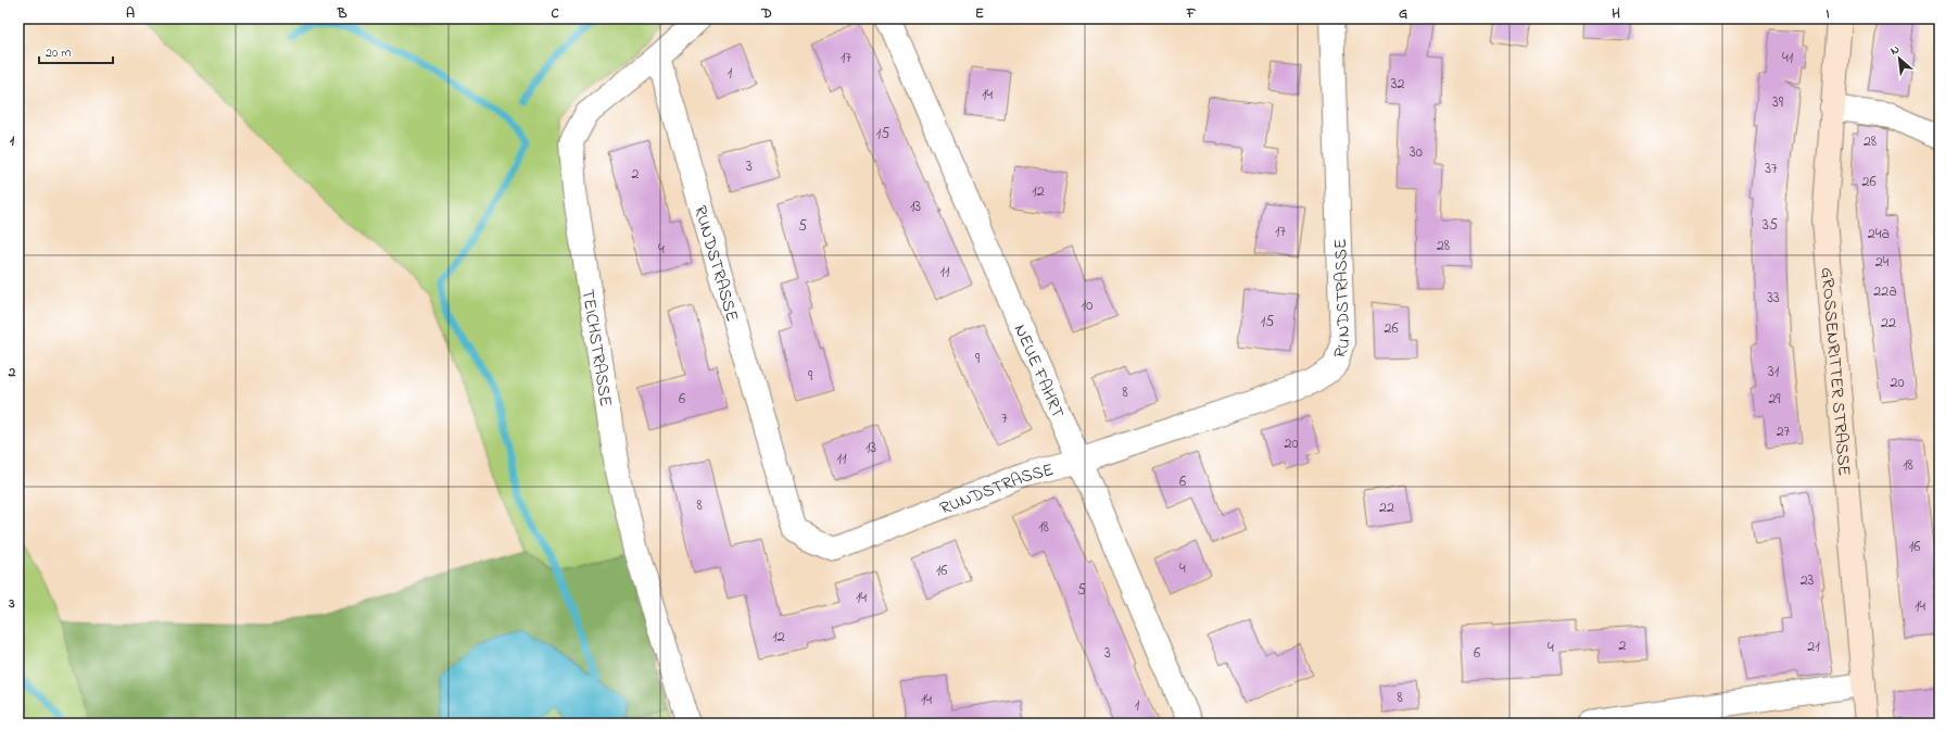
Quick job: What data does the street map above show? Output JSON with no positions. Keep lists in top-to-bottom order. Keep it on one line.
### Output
{"streets":{"main road":["GROSSENRITTER STRASSE"],"street":["RUNDSTRASSE","TEICHSTRASSE","NEUE FAHRT"]},"crossings":[["RUNDSTRASSE","TEICHSTRASSE"],["RUNDSTRASSE","NEUE FAHRT"]],"house_numbers":["17","41","1","32","14","39","15","28","30","3","37","2","26","12","13","35","5","17","24a","28","4","24","11","22a","33","10","15","22","26","9","31","9","20","8","6","29","7","27","20","13","11","18","6","8","22","18","16","4","16","23","5","14","14","12","2","21","4","3","6","8","14","1"],"scale_bar":"20 m","north":"top left","grid":{"columns":["A","B","C","D","E","F","G","H","I"],"rows":["1","2","3"]}}
